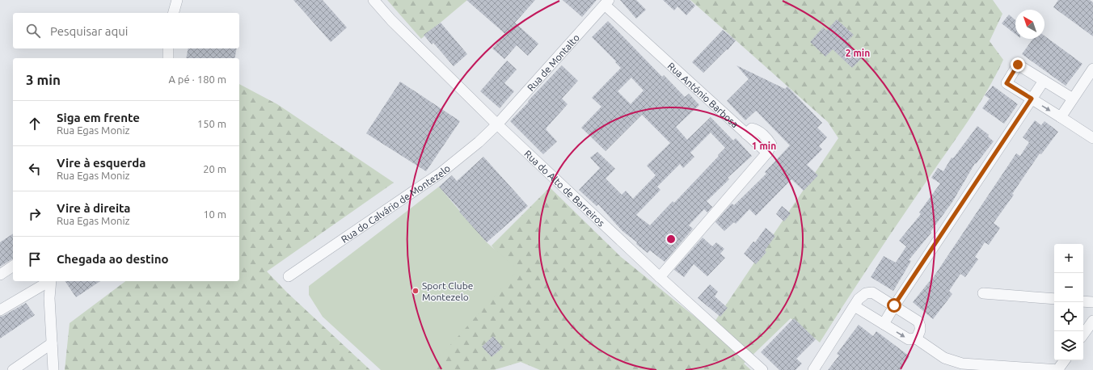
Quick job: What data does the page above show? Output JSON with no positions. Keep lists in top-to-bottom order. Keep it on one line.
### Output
{"streets":{"street":["Rua de Montalto","Rua António Barbosa","Rua do Alto de Barreiros","Rua do Calvário de Montezelo"]},"crossings":[["Rua de Montalto","Rua António Barbosa"],["Rua de Montalto","Rua do Alto de Barreiros"],["Rua de Montalto","Rua do Calvário de Montezelo"],["Rua António Barbosa","Rua do Alto de Barreiros"],["Rua do Alto de Barreiros","Rua do Calvário de Montezelo"]],"places":["Sport Clube Montezelo"],"north":"top left","page":{"search":"Pesquisar aqui","heading":["3 min","A pé · 180 m"],"list":[["Siga em frente","Rua Egas Moniz","150 m"],["Vire à esquerda","Rua Egas Moniz","20 m"],["Vire à direita","Rua Egas Moniz","10 m"],"Chegada ao destino"],"map_buttons":["+","−"]},"rings":["2 min","1 min"]}
